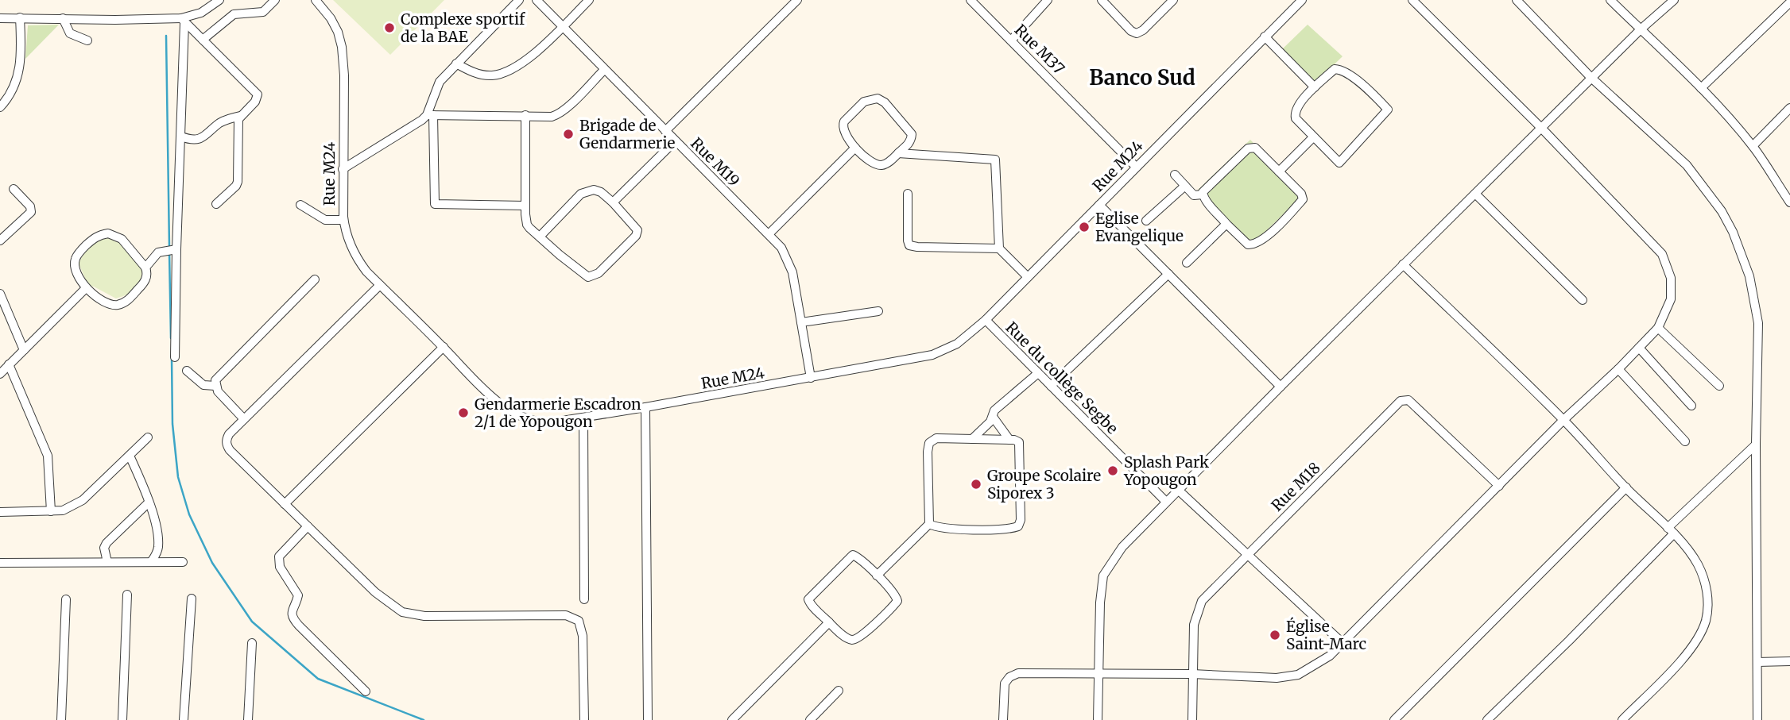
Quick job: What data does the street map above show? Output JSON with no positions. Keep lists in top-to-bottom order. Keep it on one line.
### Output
{"streets":{"street":["Rue M37","Rue M19","Rue M24","Rue du collège Segbe","Rue M18"]},"crossings":[["Rue M37","Rue M24"],["Rue M19","Rue M24"],["Rue M24","Rue du collège Segbe"]],"districts":["Banco Sud"],"places":["Complexe sportif de la BAE","Brigade de Gendarmerie","Eglise Evangelique","Gendarmerie Escadron 2/1 de Yopougon","Splash Park Yopougon","Groupe Scolaire Siporex 3","Église Saint-Marc"]}
